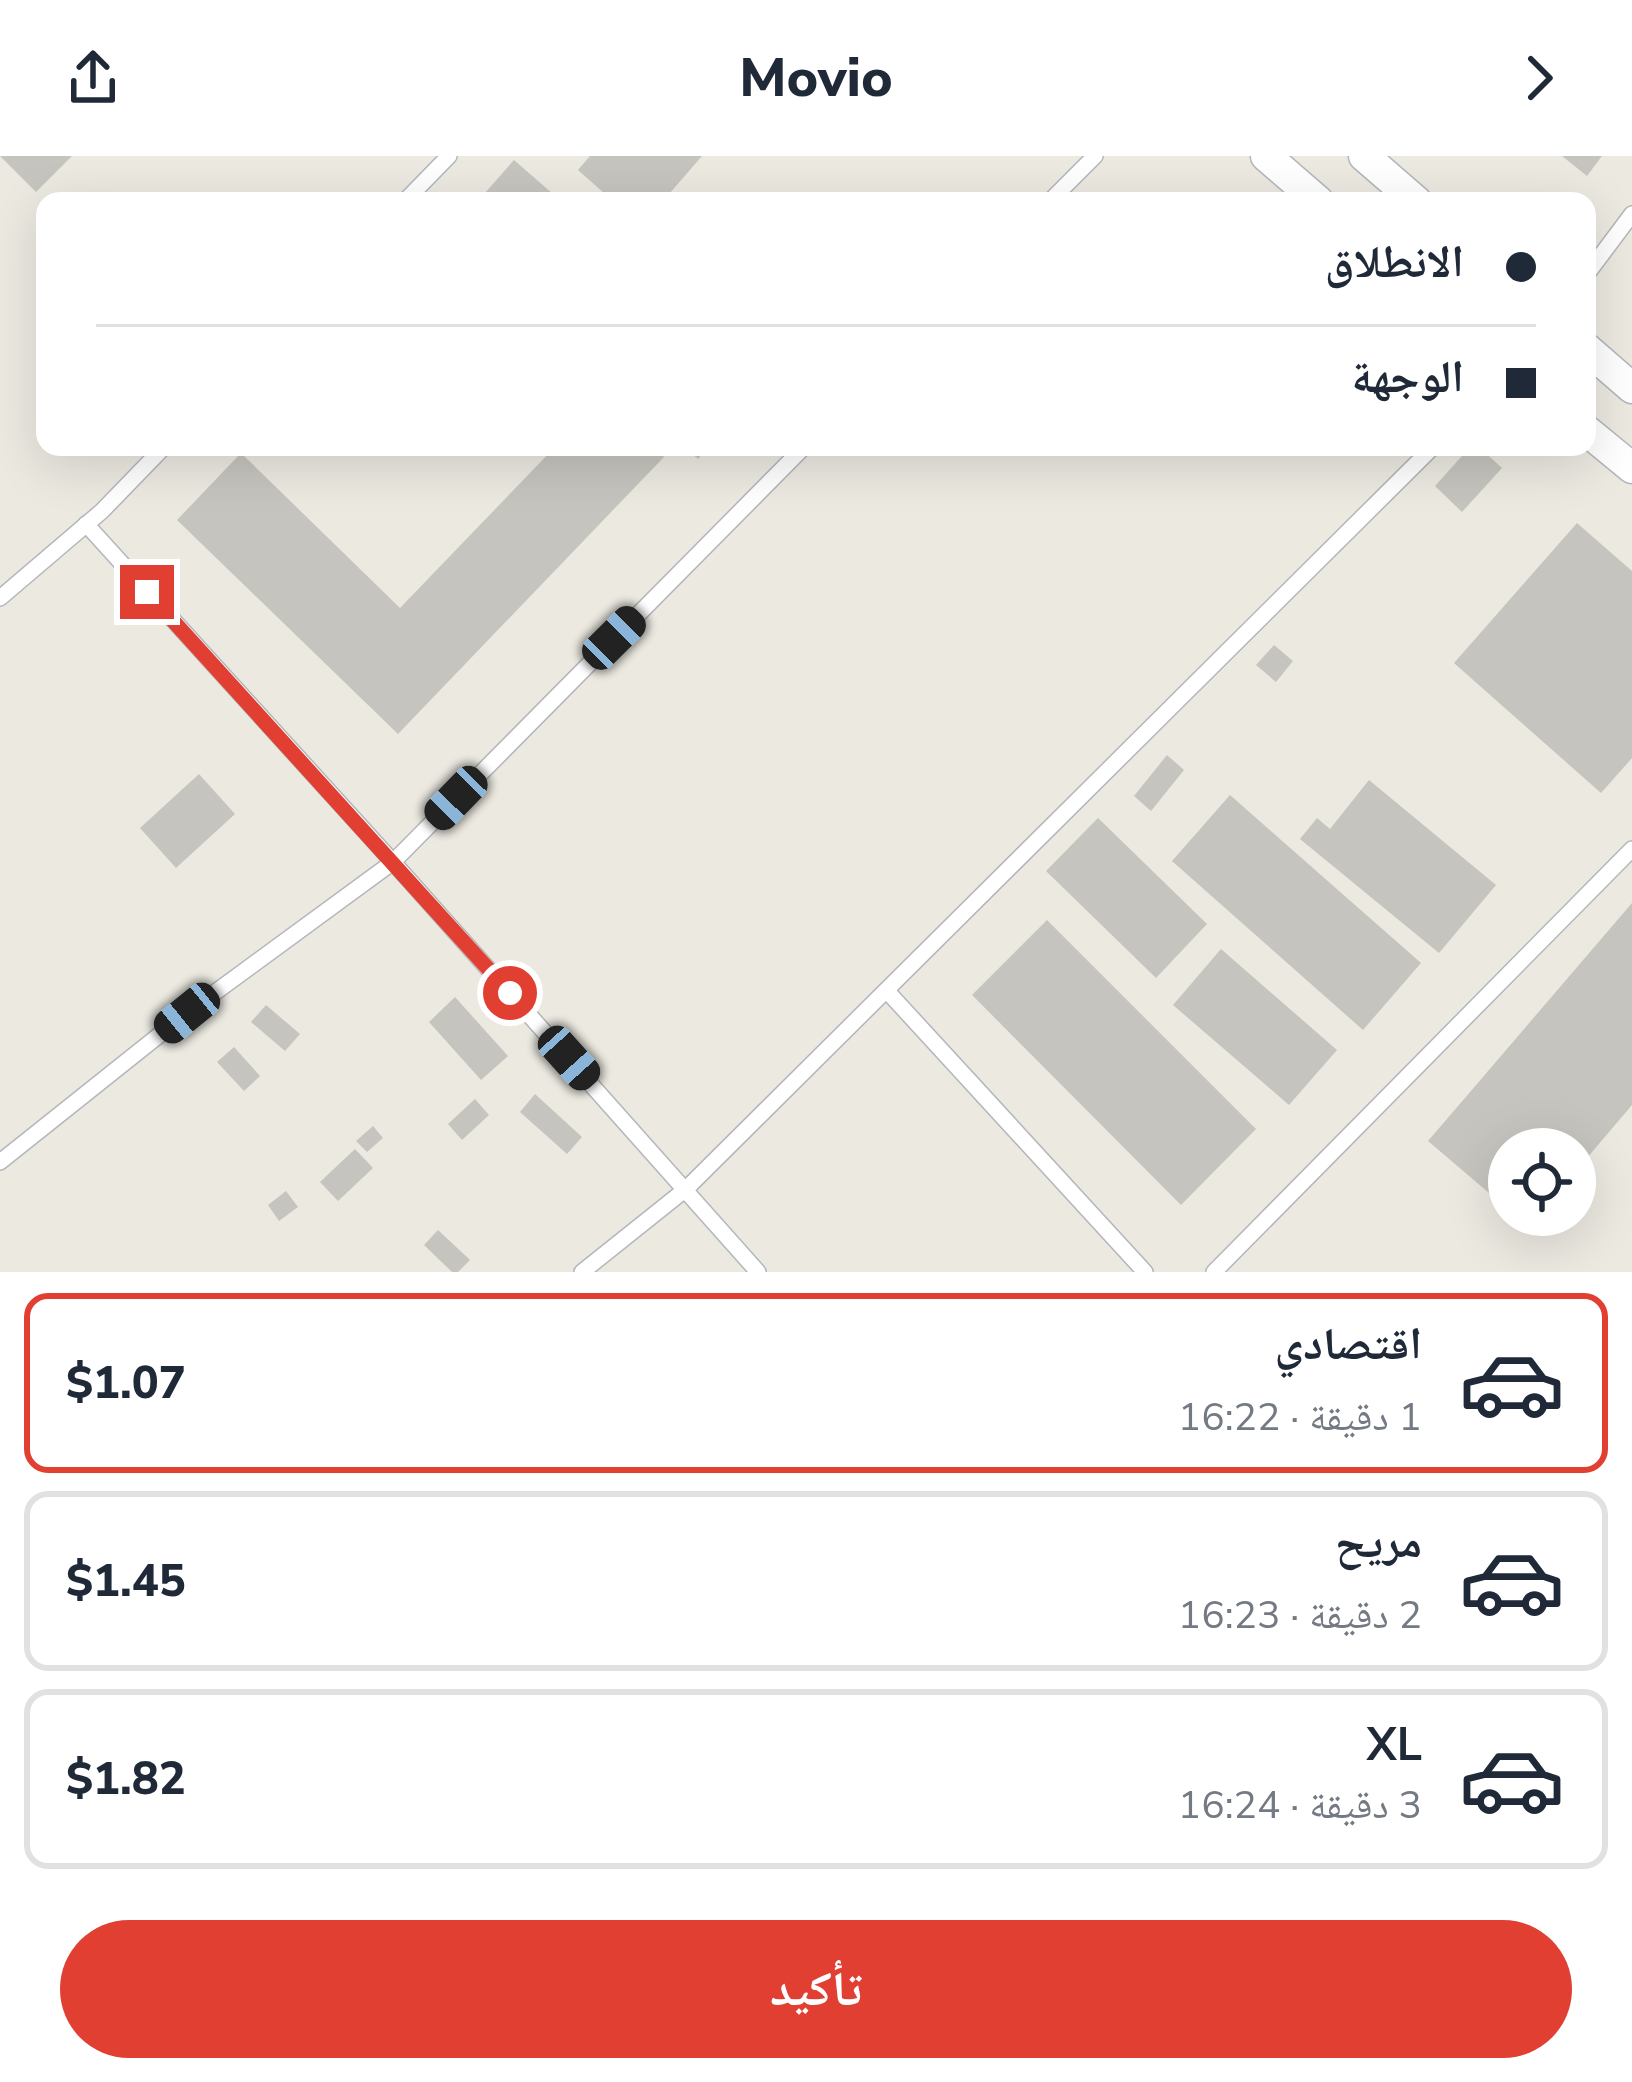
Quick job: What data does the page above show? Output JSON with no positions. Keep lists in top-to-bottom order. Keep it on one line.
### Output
{"page":{"header":"Movio","banner":["الانطلاق","الوجهة"],"list":[{"name":"اقتصادي","note":"1 دقيقة · 16:22","value":"$1.07"},{"name":"مريح","note":"2 دقيقة · 16:23","value":"$1.45"},{"name":"XL","note":"3 دقيقة · 16:24","value":"$1.82"}],"buttons":"تأكيد"}}
